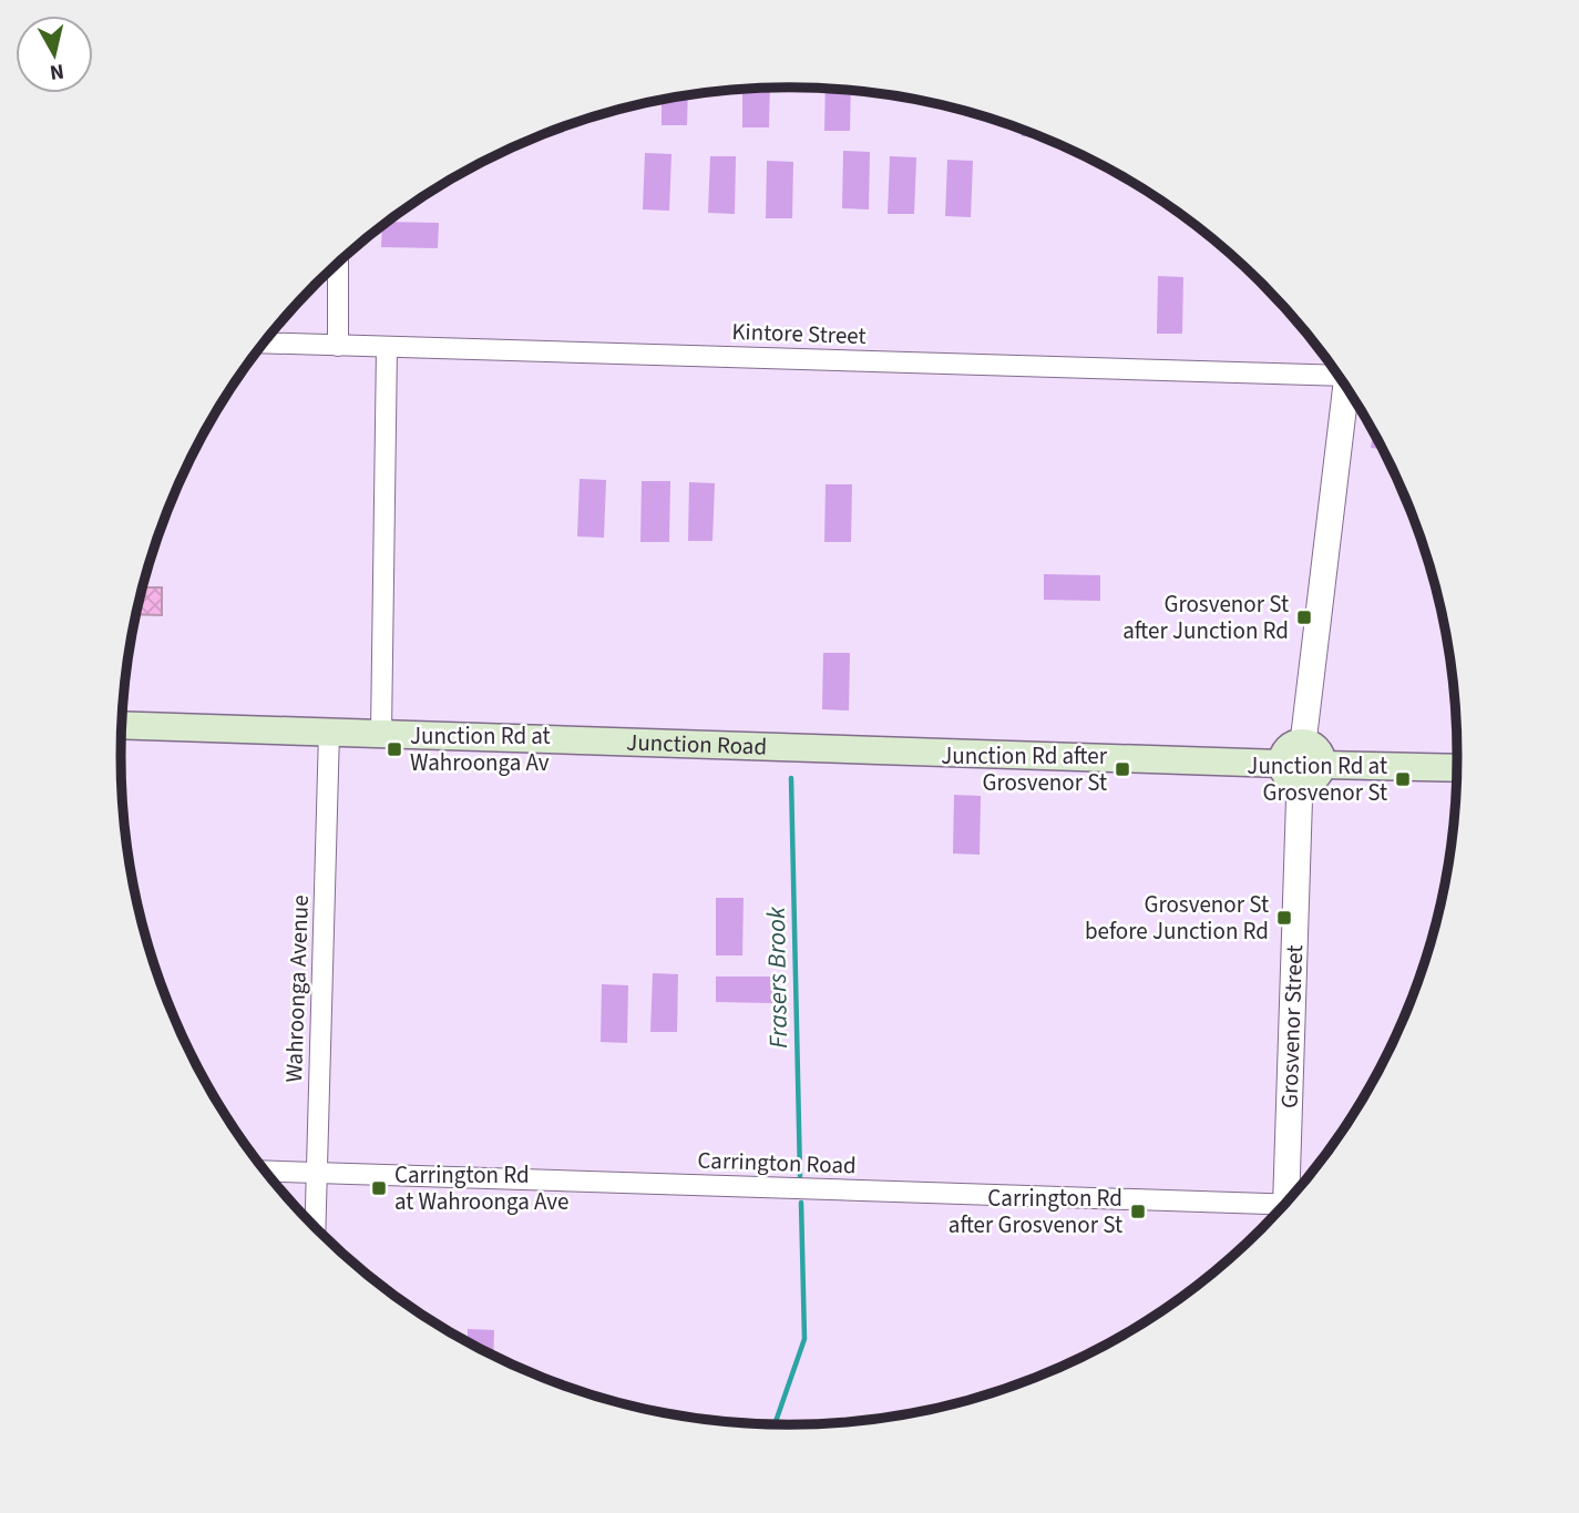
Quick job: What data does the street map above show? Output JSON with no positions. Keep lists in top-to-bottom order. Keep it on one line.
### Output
{"streets":{"main road":["Junction Road"],"street":["Kintore Street","Wahroonga Avenue","Grosvenor Street","Carrington Road"]},"crossings":[["Junction Road","Wahroonga Avenue"],["Junction Road","Grosvenor Street"],["Wahroonga Avenue","Carrington Road"]],"water":["Frasers Brook"],"places":{"transit":["Grosvenor St after Junction Rd","Junction Rd at Wahroonga Av","Junction Rd after Grosvenor St","Junction Rd at Grosvenor St","Grosvenor St before Junction Rd","Carrington Rd at Wahroonga Ave","Carrington Rd after Grosvenor St"]},"north":"bottom"}
